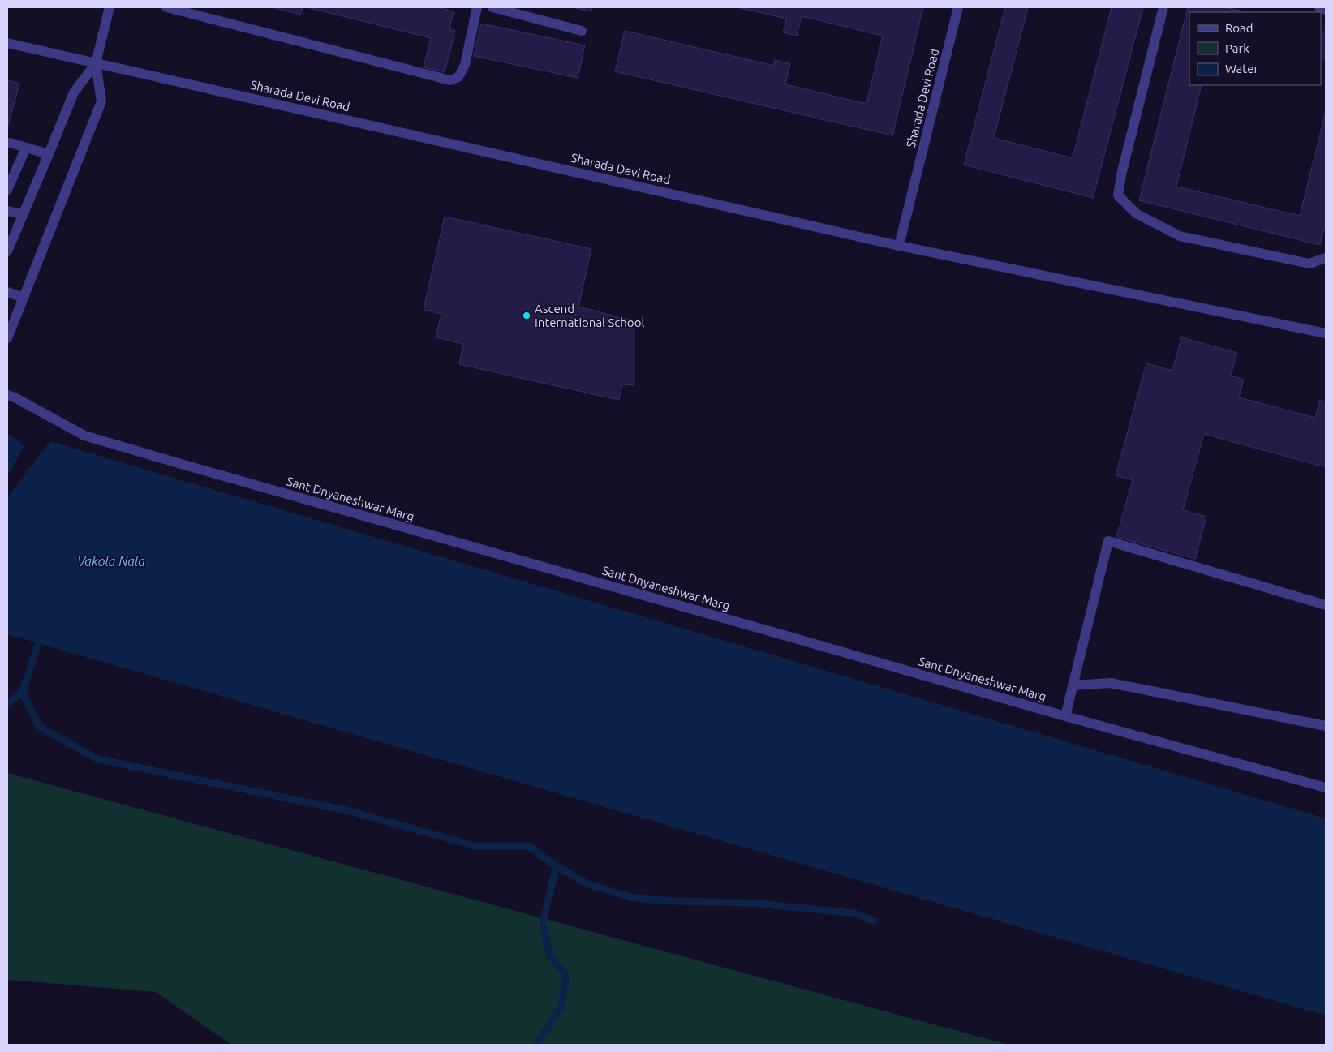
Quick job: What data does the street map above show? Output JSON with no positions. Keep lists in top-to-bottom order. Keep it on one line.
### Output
{"streets":{"street":["Sharada Devi Road","Sant Dnyaneshwar Marg"]},"water":["Vakola Nala"],"places":["Ascend International School"],"legend":["Road","Park","Water"]}
